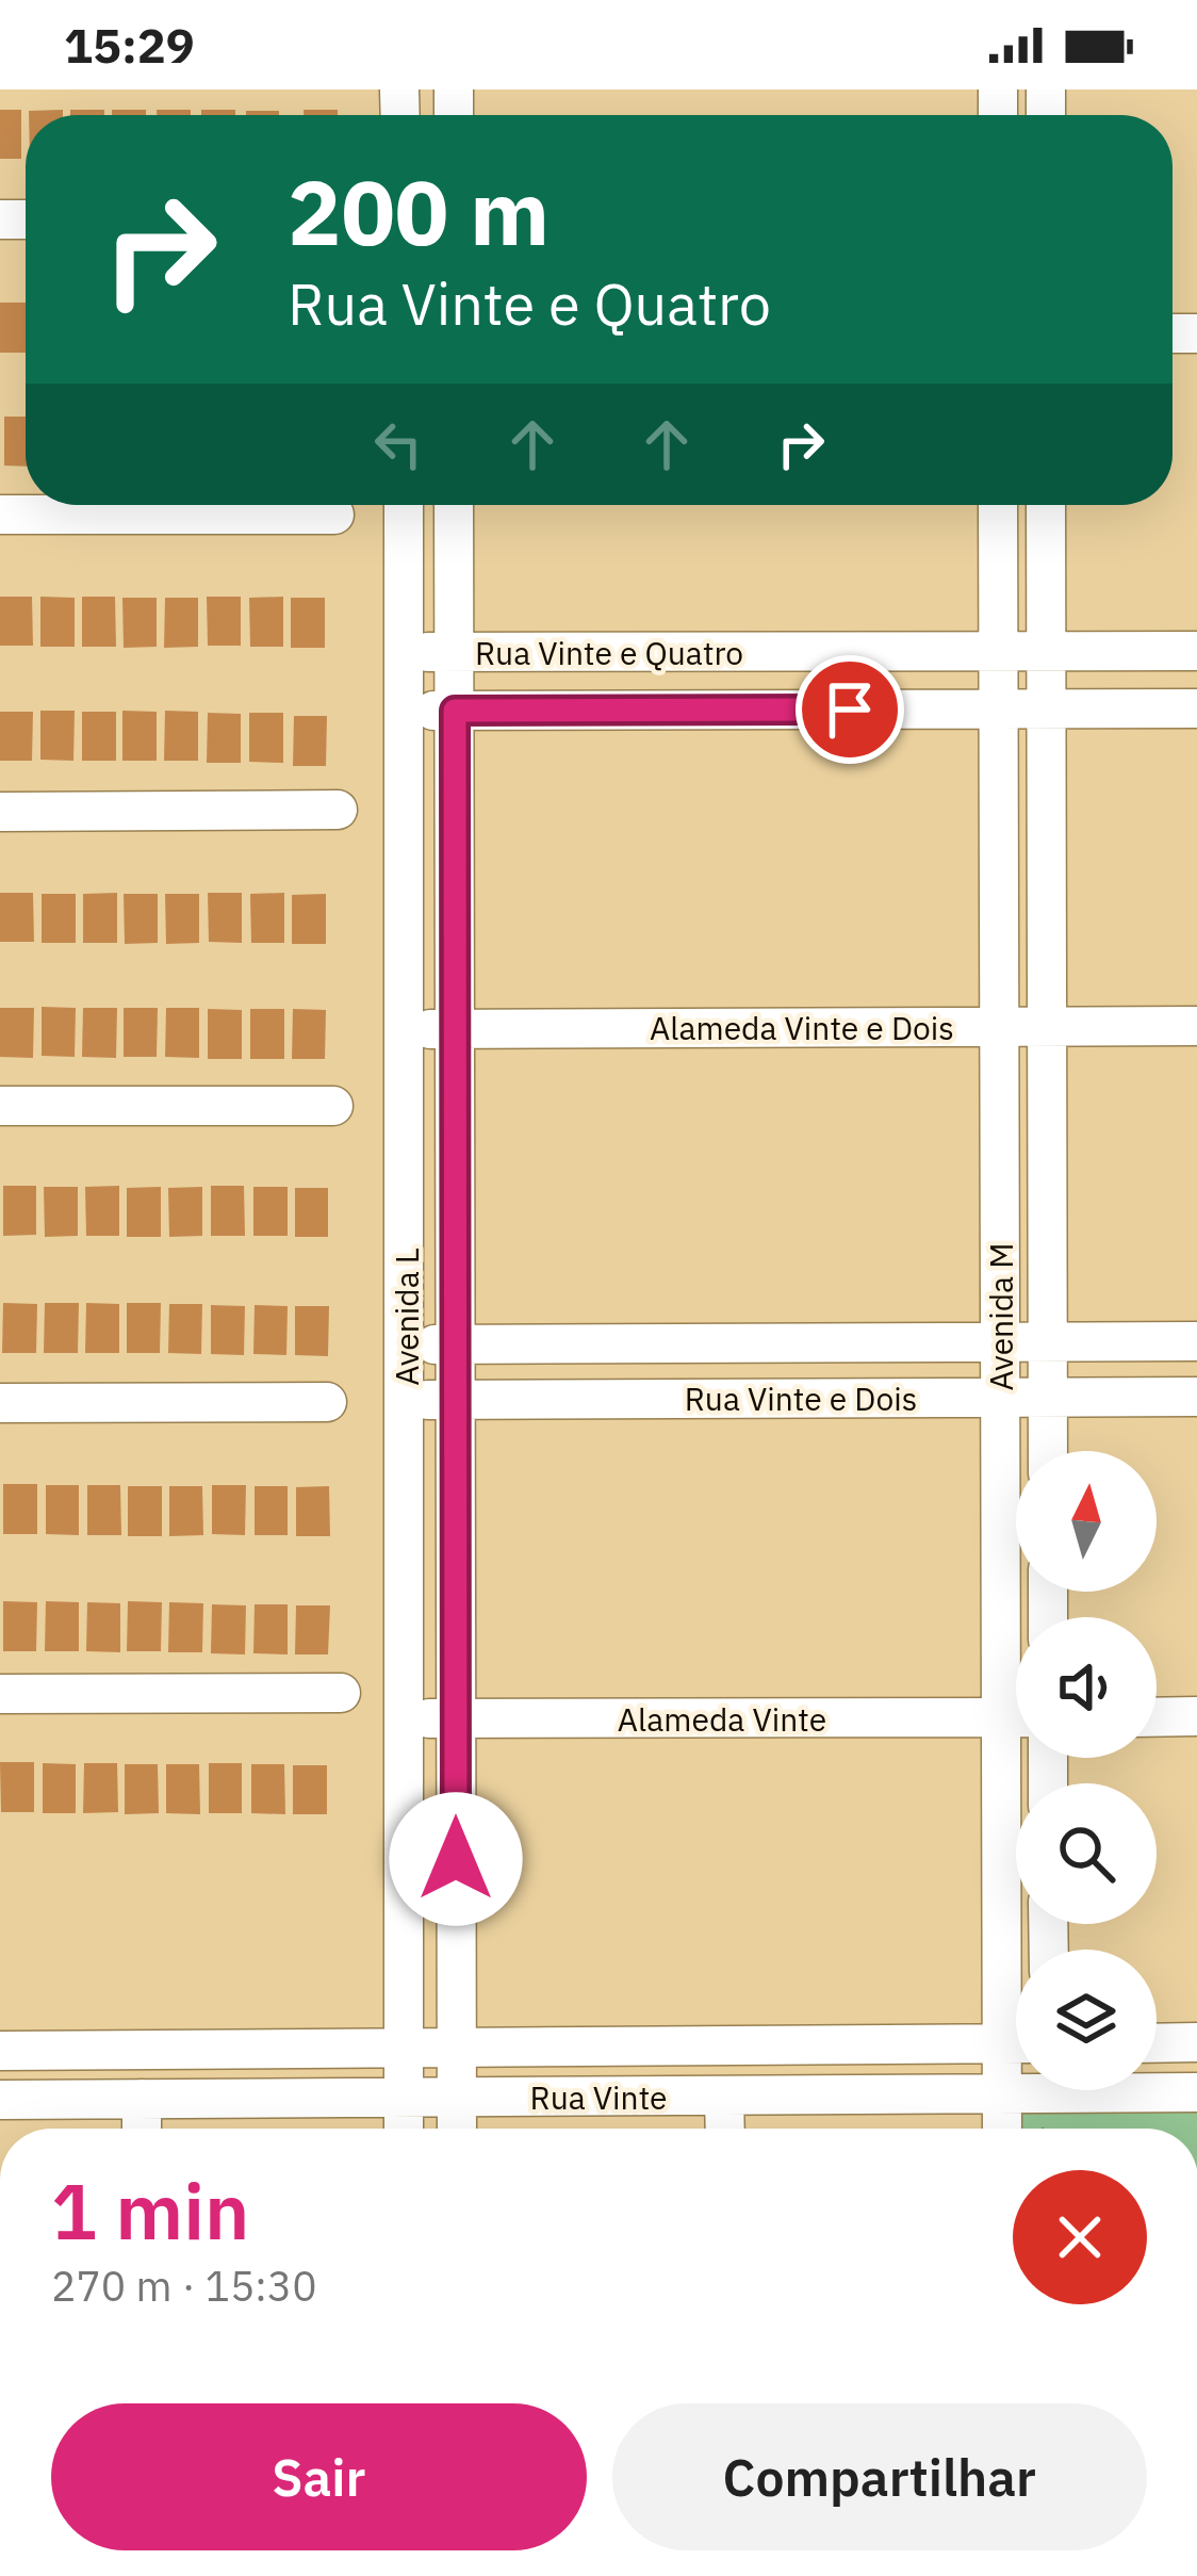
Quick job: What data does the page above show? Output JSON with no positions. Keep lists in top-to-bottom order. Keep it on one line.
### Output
{"streets":{"street":["Rua Vinte e Quatro","Alameda Vinte e Dois","Avenida L","Avenida M","Rua Vinte e Dois","Alameda Vinte","Rua Vinte"]},"crossings":[["Rua Vinte e Quatro","Avenida L"],["Rua Vinte e Quatro","Avenida M"],["Alameda Vinte e Dois","Avenida L"],["Alameda Vinte e Dois","Avenida M"],["Avenida L","Rua Vinte e Dois"],["Avenida L","Alameda Vinte"],["Avenida L","Rua Vinte"],["Avenida M","Rua Vinte e Dois"],["Avenida M","Rua Vinte"]],"north":"top","page":{"status":"15:29","turn":["200 m","Rua Vinte e Quatro"],"heading":["1 min","270 m · 15:30"],"buttons":["Sair","Compartilhar"]}}
